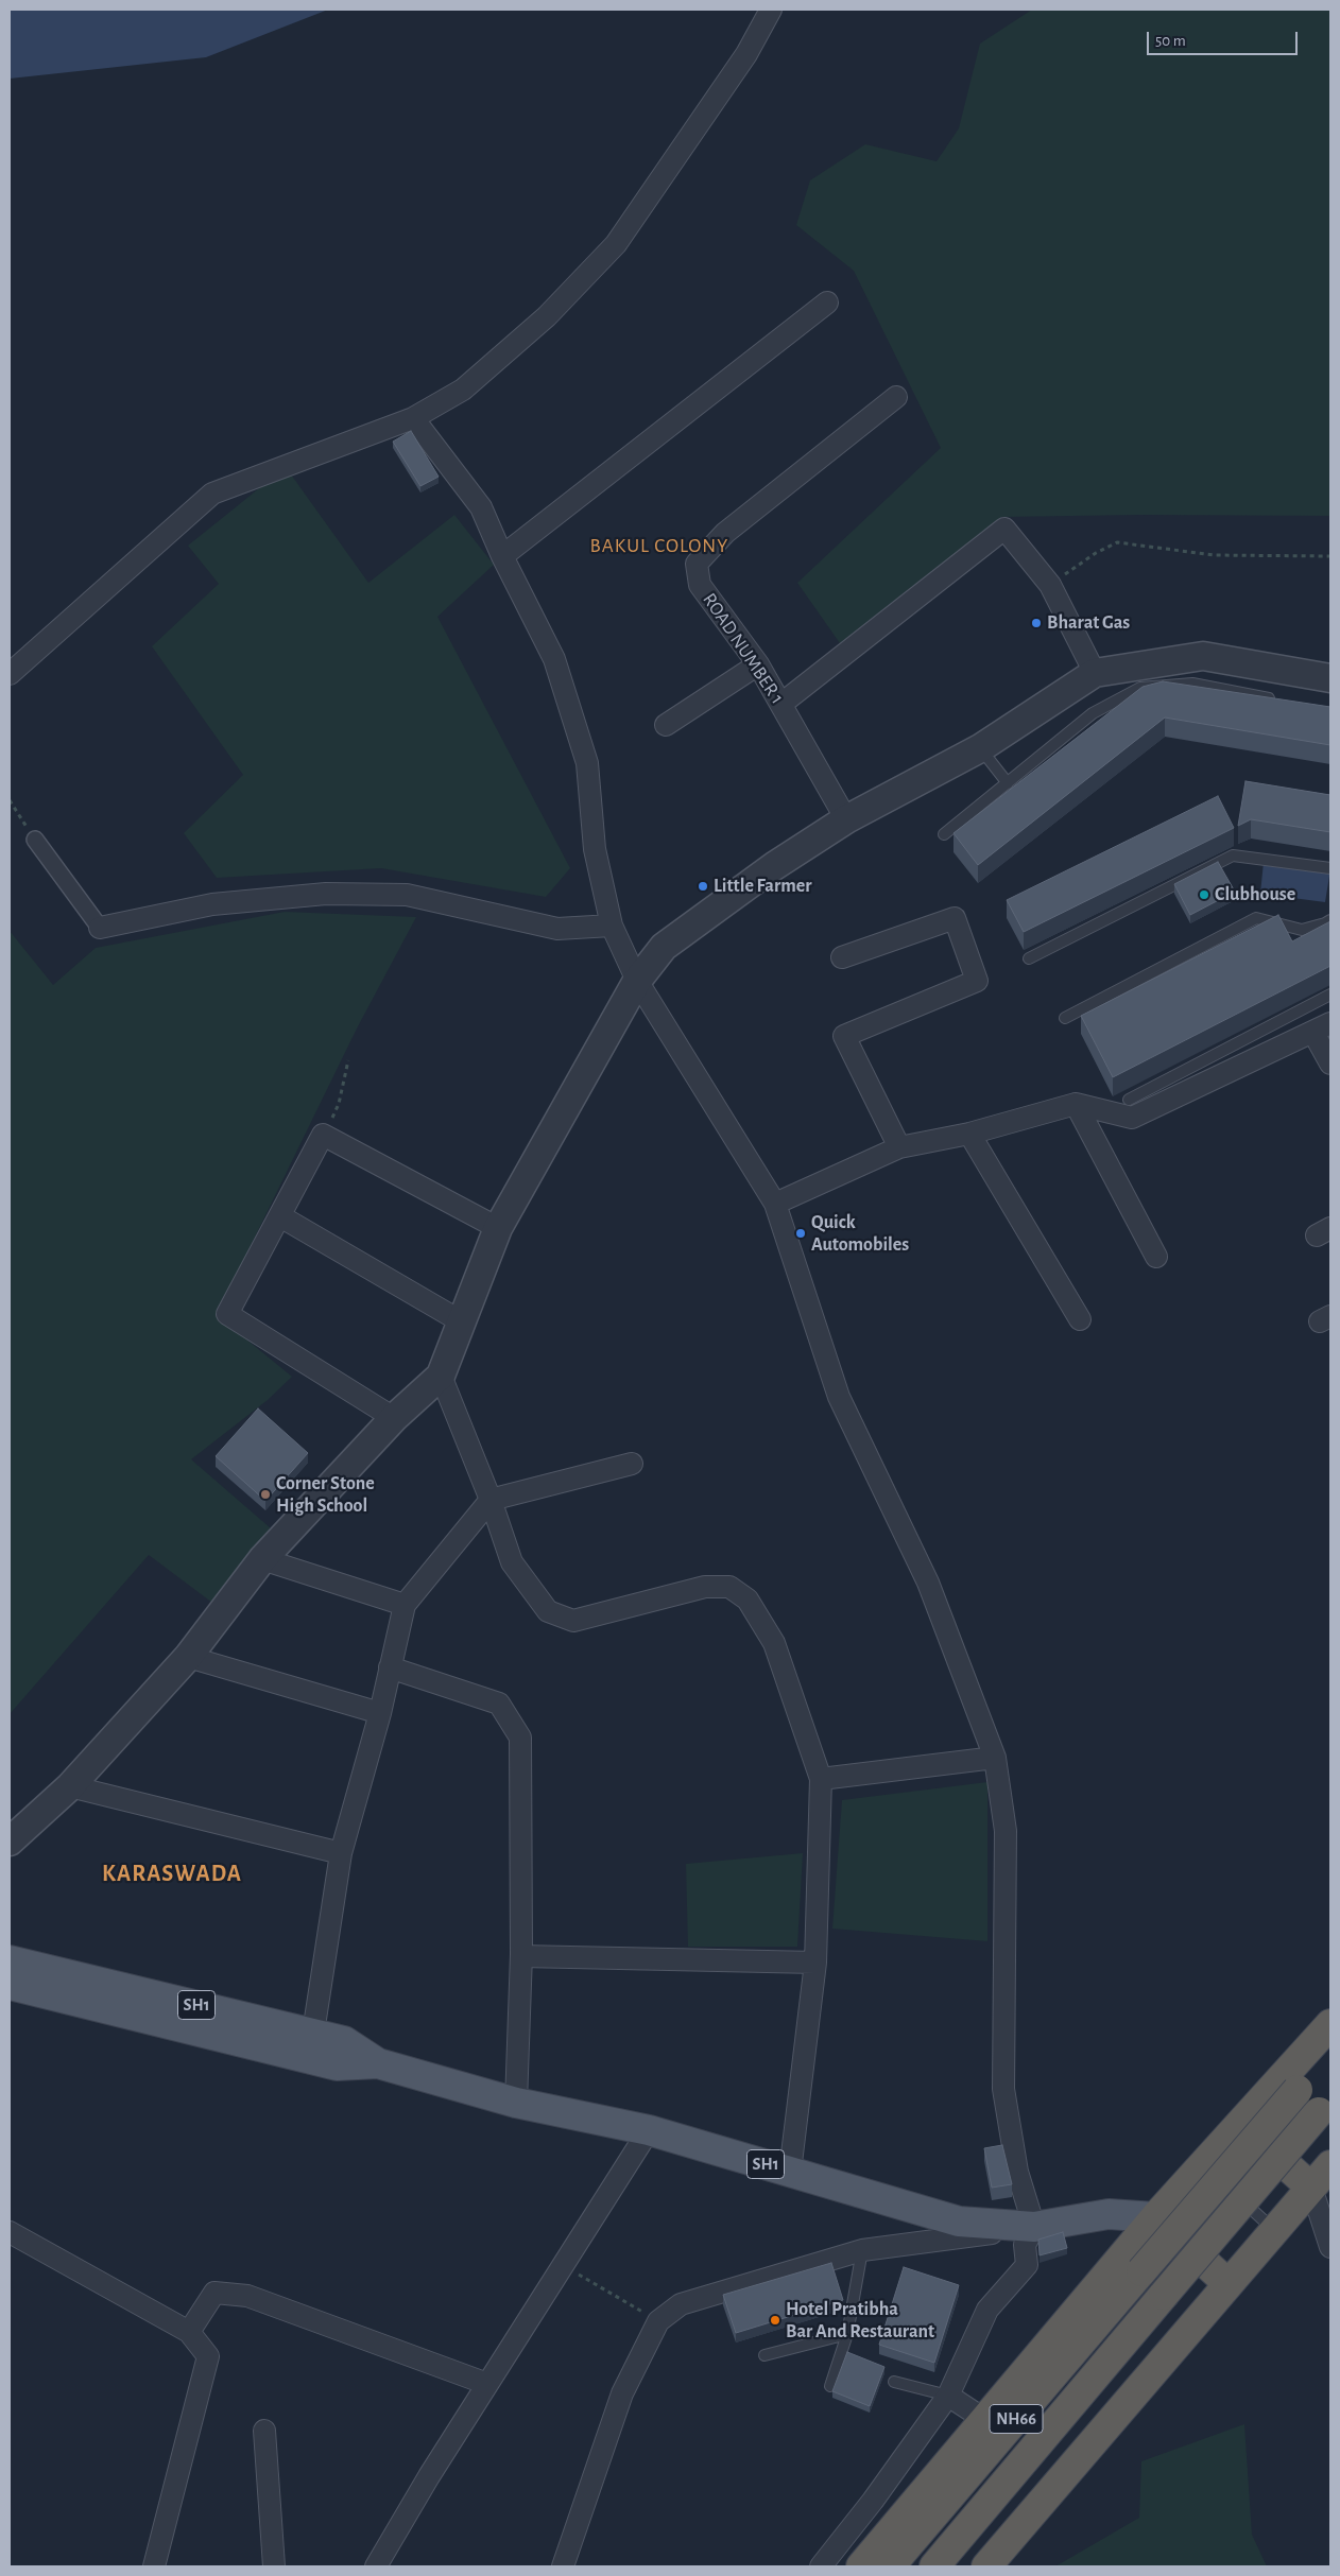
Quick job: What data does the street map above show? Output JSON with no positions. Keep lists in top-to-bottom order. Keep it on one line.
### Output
{"streets":{"highway":["NH66"],"main road":["SH1"],"street":["ROAD NUMBER 1"]},"districts":["BAKUL COLONY","KARASWADA"],"places":["Bharat Gas","Little Farmer","Clubhouse","Quick Automobiles","Corner Stone High School","Hotel Pratibha Bar And Restaurant"],"scale_bar":"50 m"}
